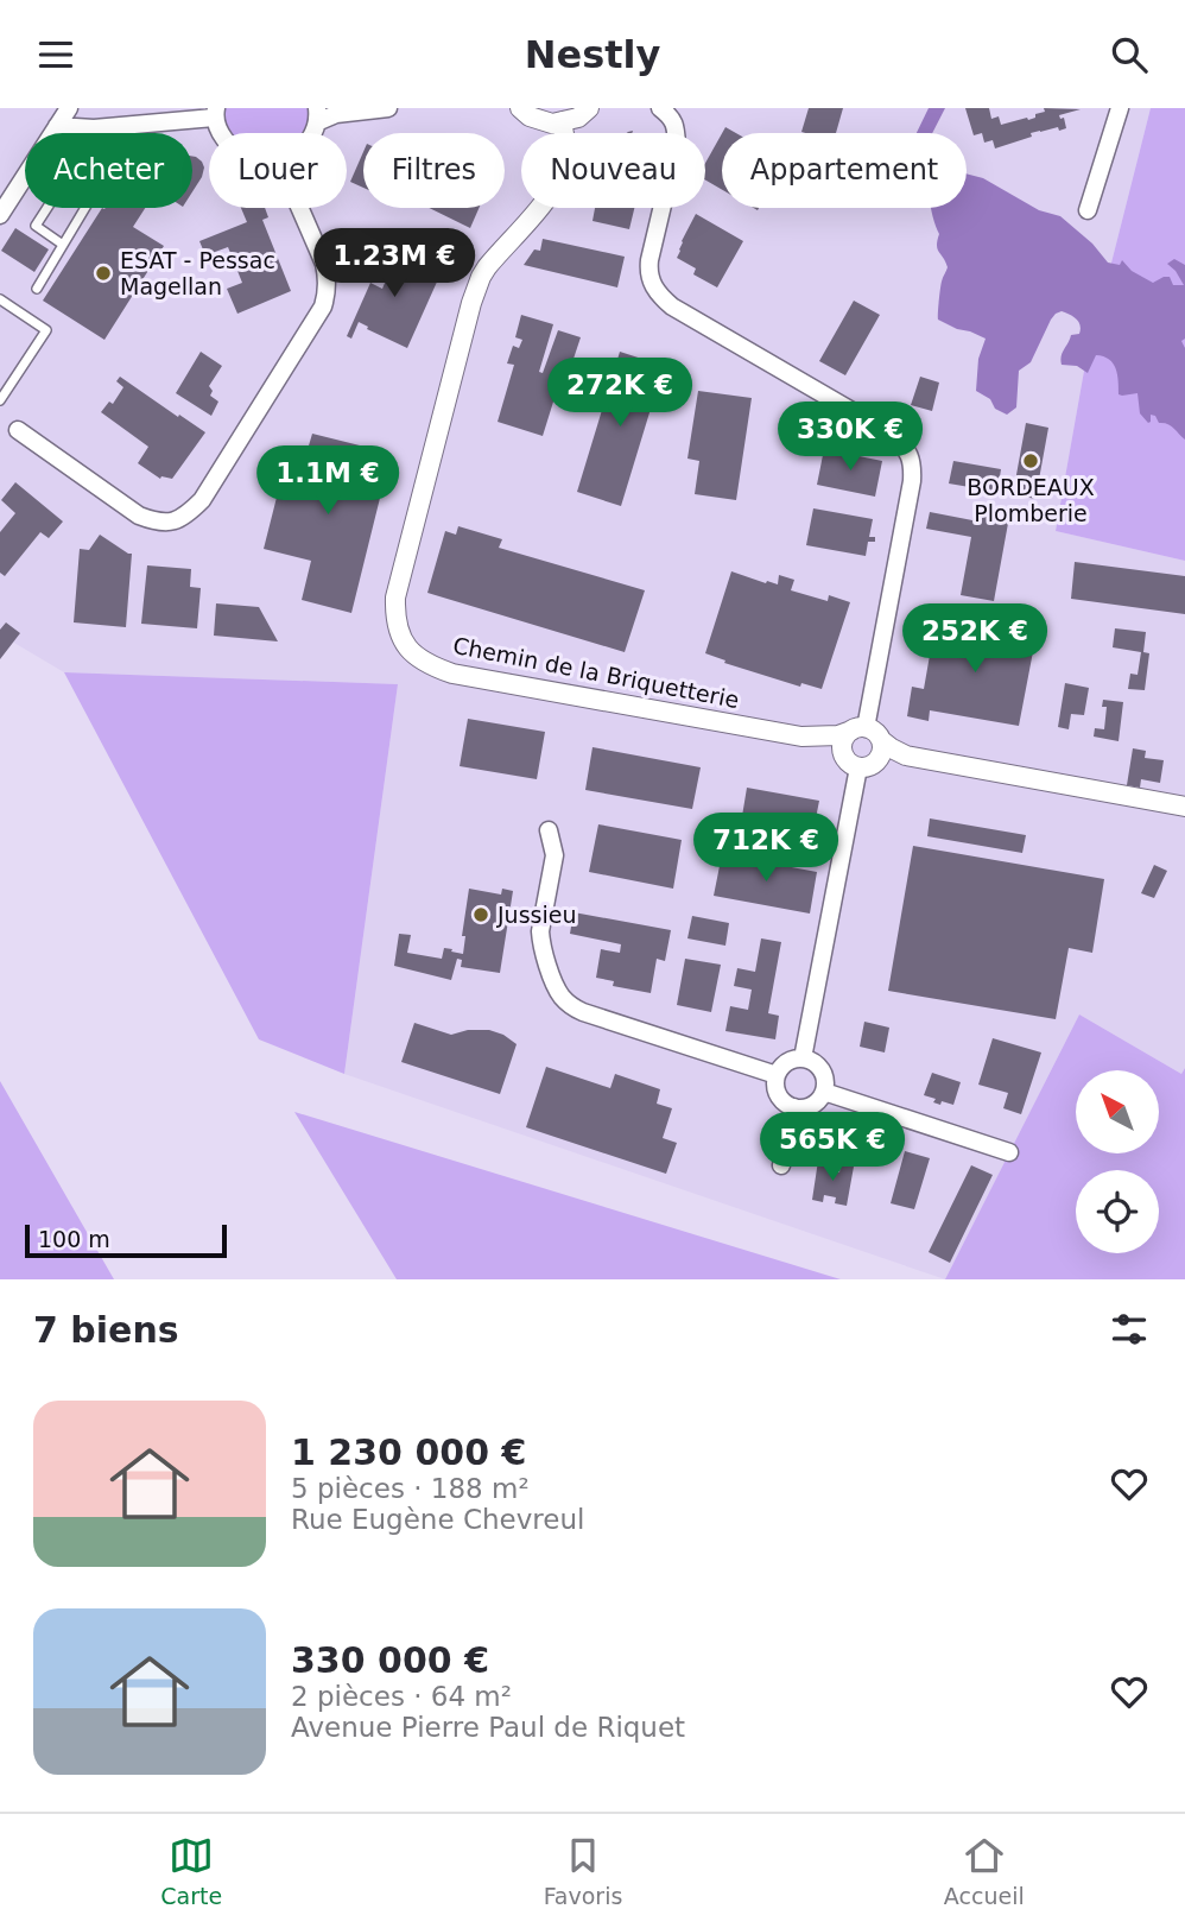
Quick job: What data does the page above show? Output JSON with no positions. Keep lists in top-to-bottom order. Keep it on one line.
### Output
{"streets":{"street":["Chemin de la Briquetterie"]},"places":["ESAT - Pessac Magellan","BORDEAUX Plomberie","Jussieu"],"scale_bar":"100 m","north":"top left","page":{"header":"Nestly","chip":["Acheter","Louer","Filtres","Nouveau","Appartement"],"price":["1.23M €","272K €","330K €","1.1M €","252K €","712K €","565K €"],"scale":"100 m","heading":"7 biens","list":[{"name":"1 230 000 €","note":"5 pièces · 188 m² · Rue Eugène Chevreul"},{"name":"330 000 €","note":"2 pièces · 64 m² · Avenue Pierre Paul de Riquet"}],"tabs":["Carte","Favoris","Accueil"]}}
